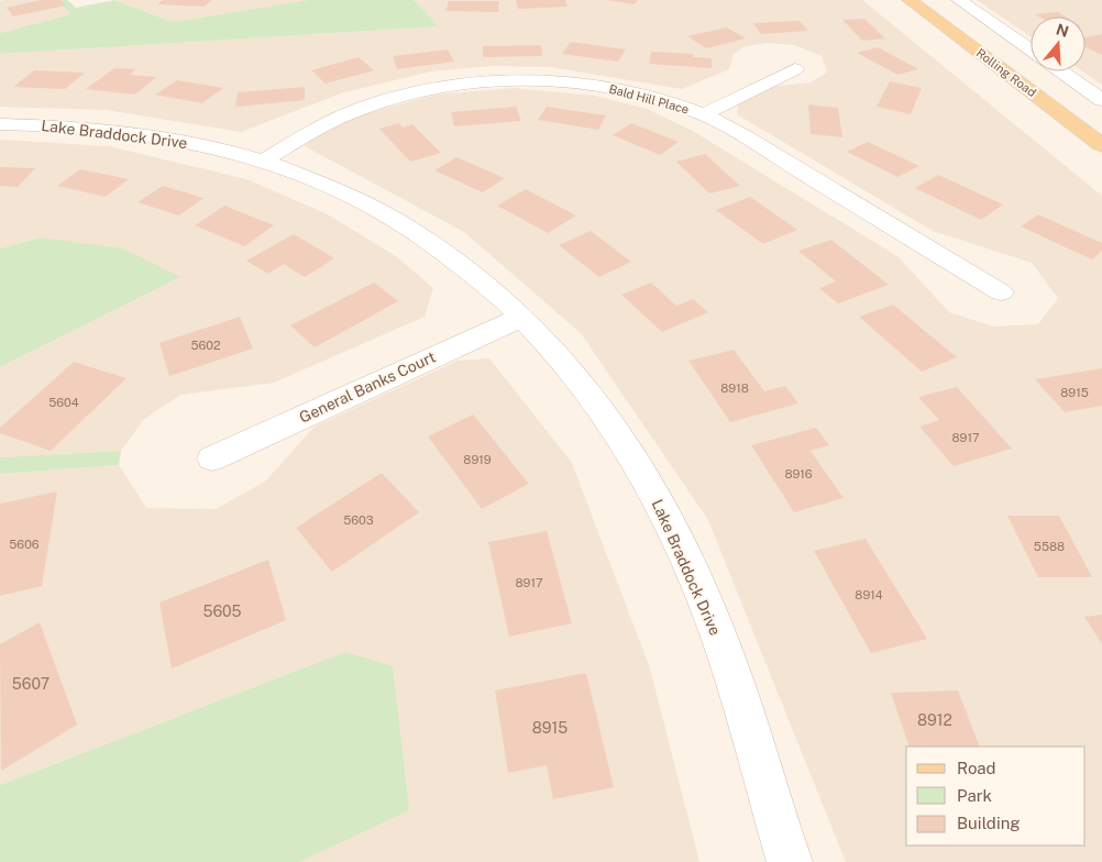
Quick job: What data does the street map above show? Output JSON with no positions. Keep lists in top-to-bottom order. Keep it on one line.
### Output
{"streets":{"main road":["Rolling Road"],"street":["Bald Hill Place","Lake Braddock Drive","General Banks Court"]},"crossings":[["Bald Hill Place","Lake Braddock Drive"],["Lake Braddock Drive","General Banks Court"]],"house_numbers":["5602","8918","8915","5604","8917","8919","8916","5603","5606","5588","8917","8914","5605","5607","8912","8915"],"legend":["Road","Park","Building"],"north":"top"}
